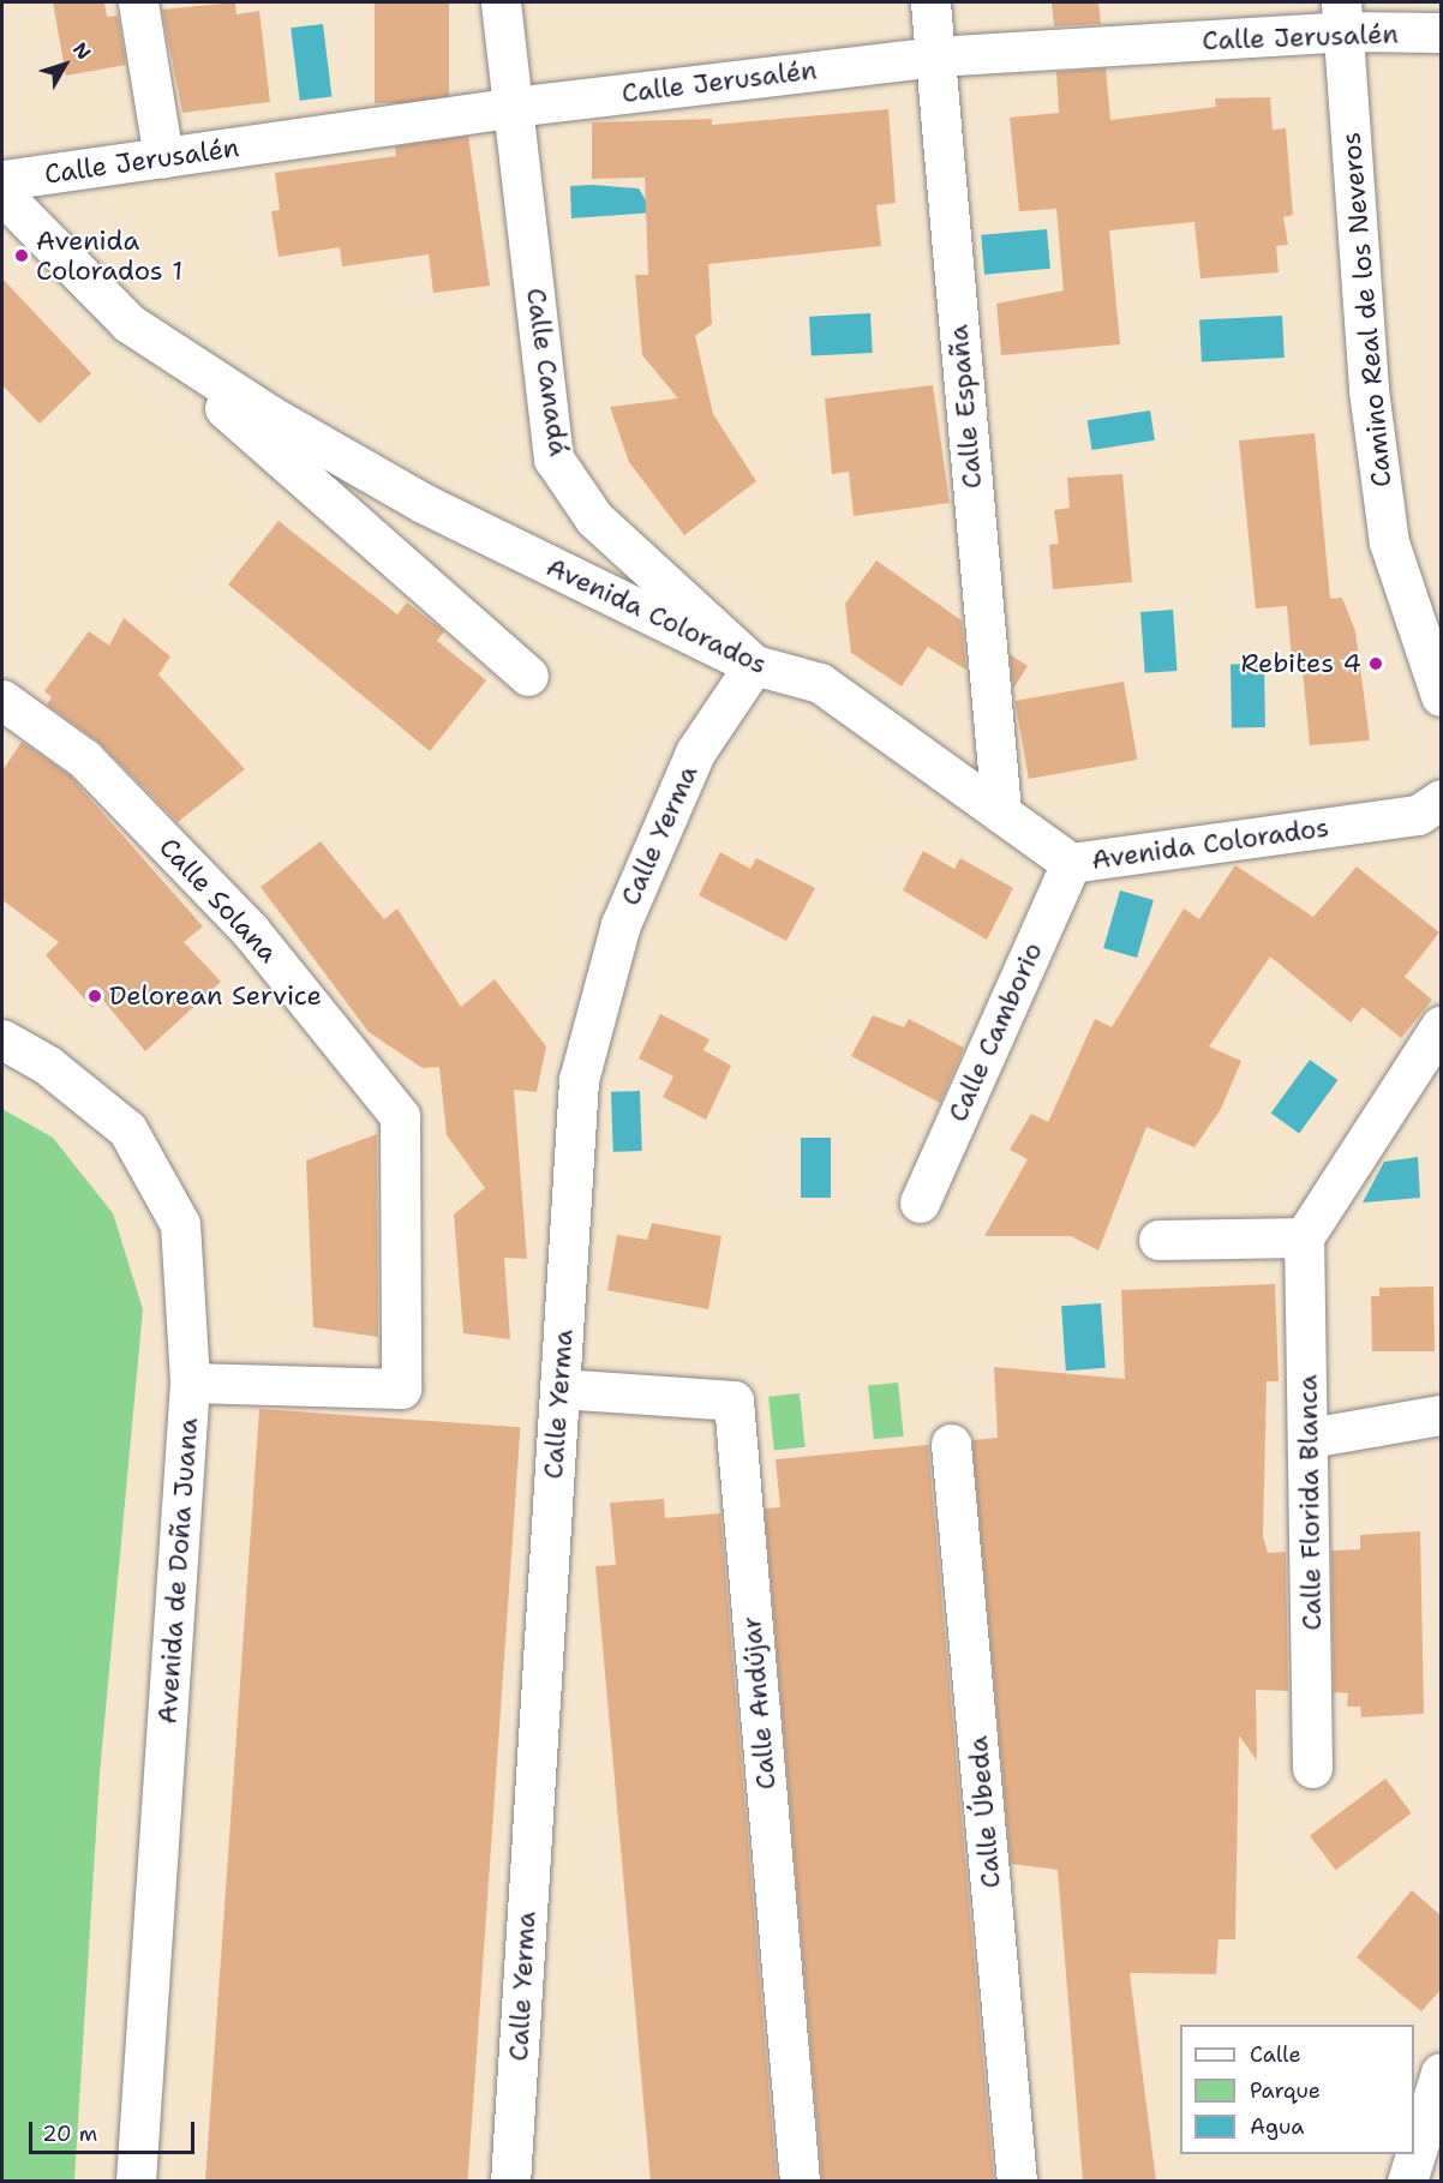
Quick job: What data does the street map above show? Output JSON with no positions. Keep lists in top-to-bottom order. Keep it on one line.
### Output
{"streets":{"street":["Calle Jerusalén","Camino Real de los Neveros","Calle Canadá","Calle España","Avenida Colorados","Calle Yerma","Calle Solana","Calle Camborio","Calle Florida Blanca","Avenida de Doña Juana","Calle Andújar","Calle Úbeda"]},"crossings":[["Calle Jerusalén","Camino Real de los Neveros"],["Calle Jerusalén","Calle Canadá"],["Calle Jerusalén","Calle España"],["Calle Canadá","Avenida Colorados"],["Calle Canadá","Calle Yerma"],["Calle España","Avenida Colorados"],["Avenida Colorados","Calle Yerma"],["Avenida Colorados","Calle Camborio"],["Calle Yerma","Calle Andújar"],["Calle Solana","Avenida de Doña Juana"]],"places":["Avenida Colorados 1","Rebites 4","Delorean Service"],"legend":["Calle","Parque","Agua"],"scale_bar":"20 m","north":"top right"}
